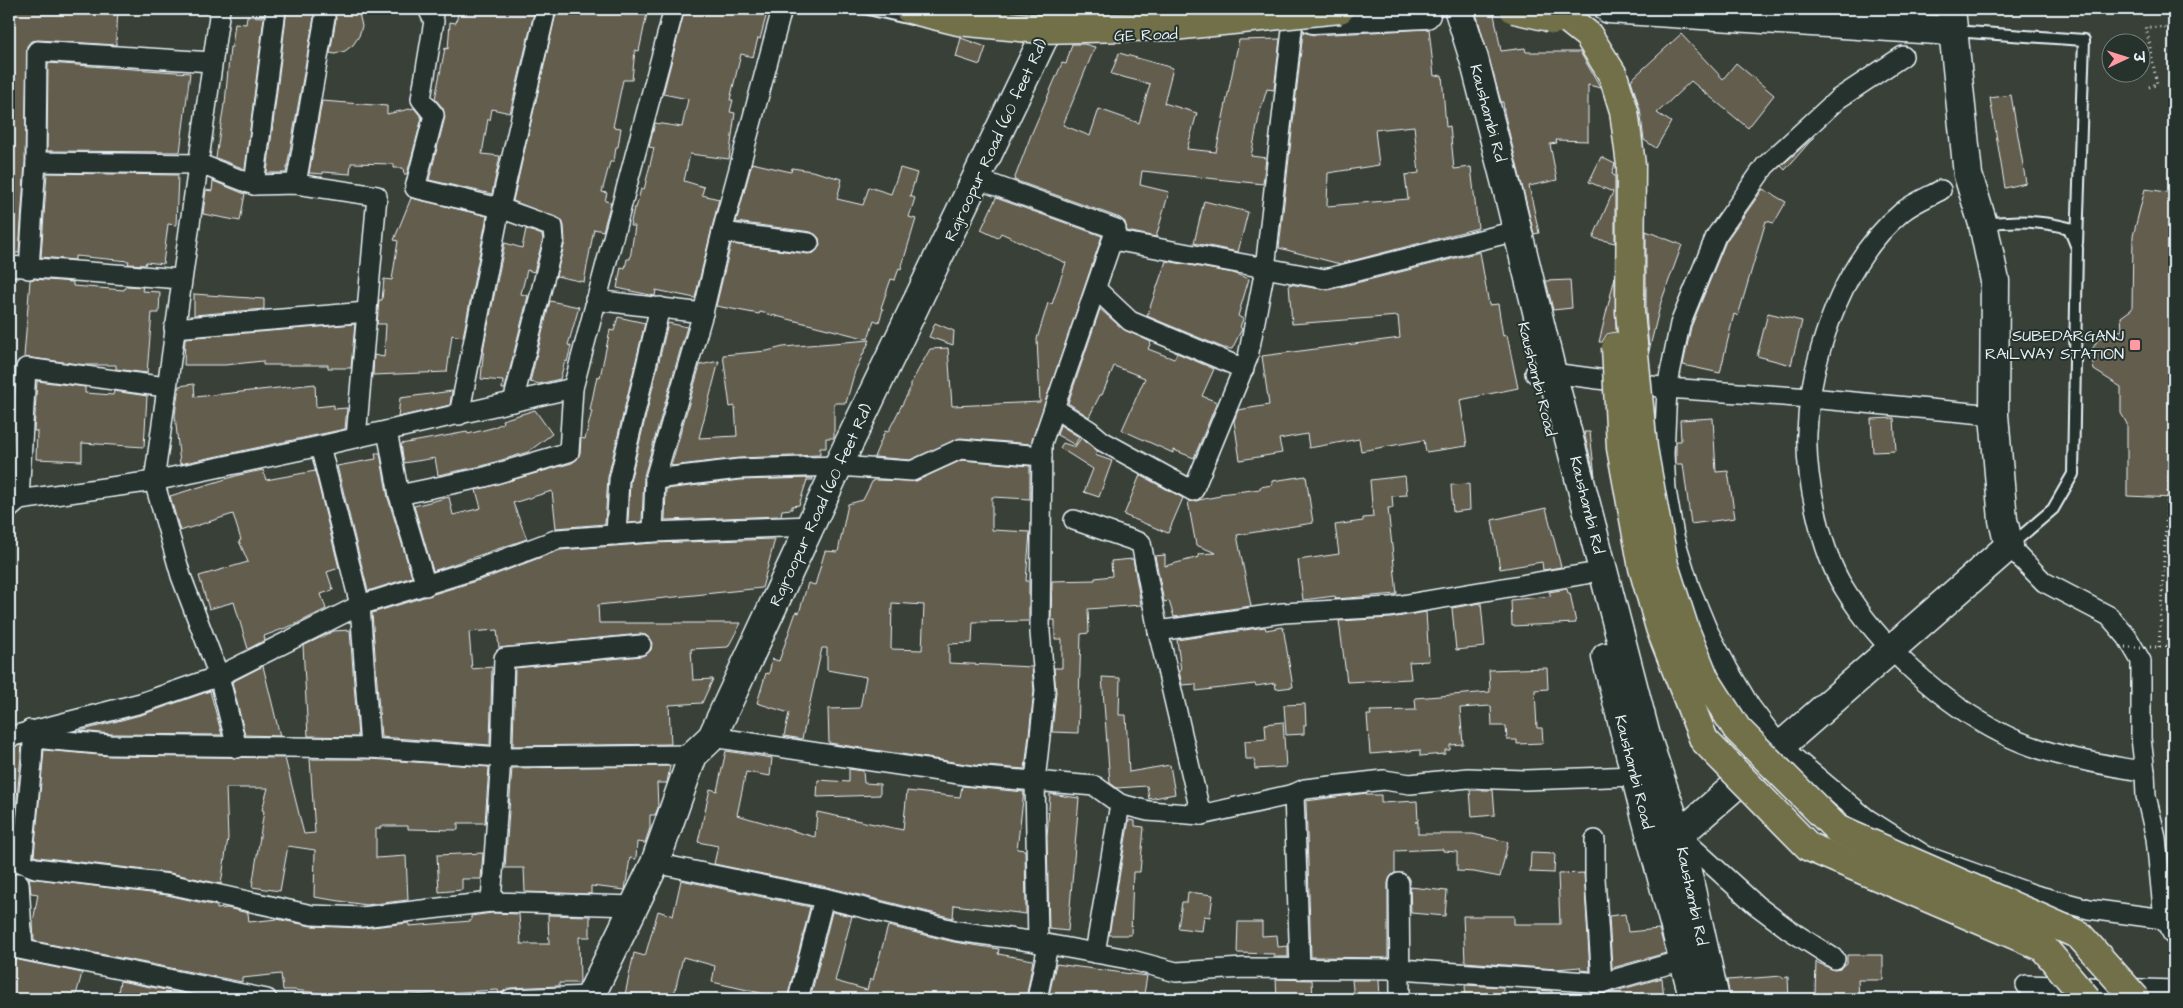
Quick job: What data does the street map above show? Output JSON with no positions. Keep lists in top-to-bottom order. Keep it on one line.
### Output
{"streets":{"main road":["GE Road","Kaushambi Rd","Rajroopur Road (60 feet Rd)","Kaushambi Road"]},"crossings":[["GE Road","Kaushambi Rd"],["GE Road","Rajroopur Road (60 feet Rd)"],["GE Road","Kaushambi Road"],["Kaushambi Rd","Kaushambi Road"]],"places":{"transit":["SUBEDARGANJ RAILWAY STATION"]},"north":"right"}
